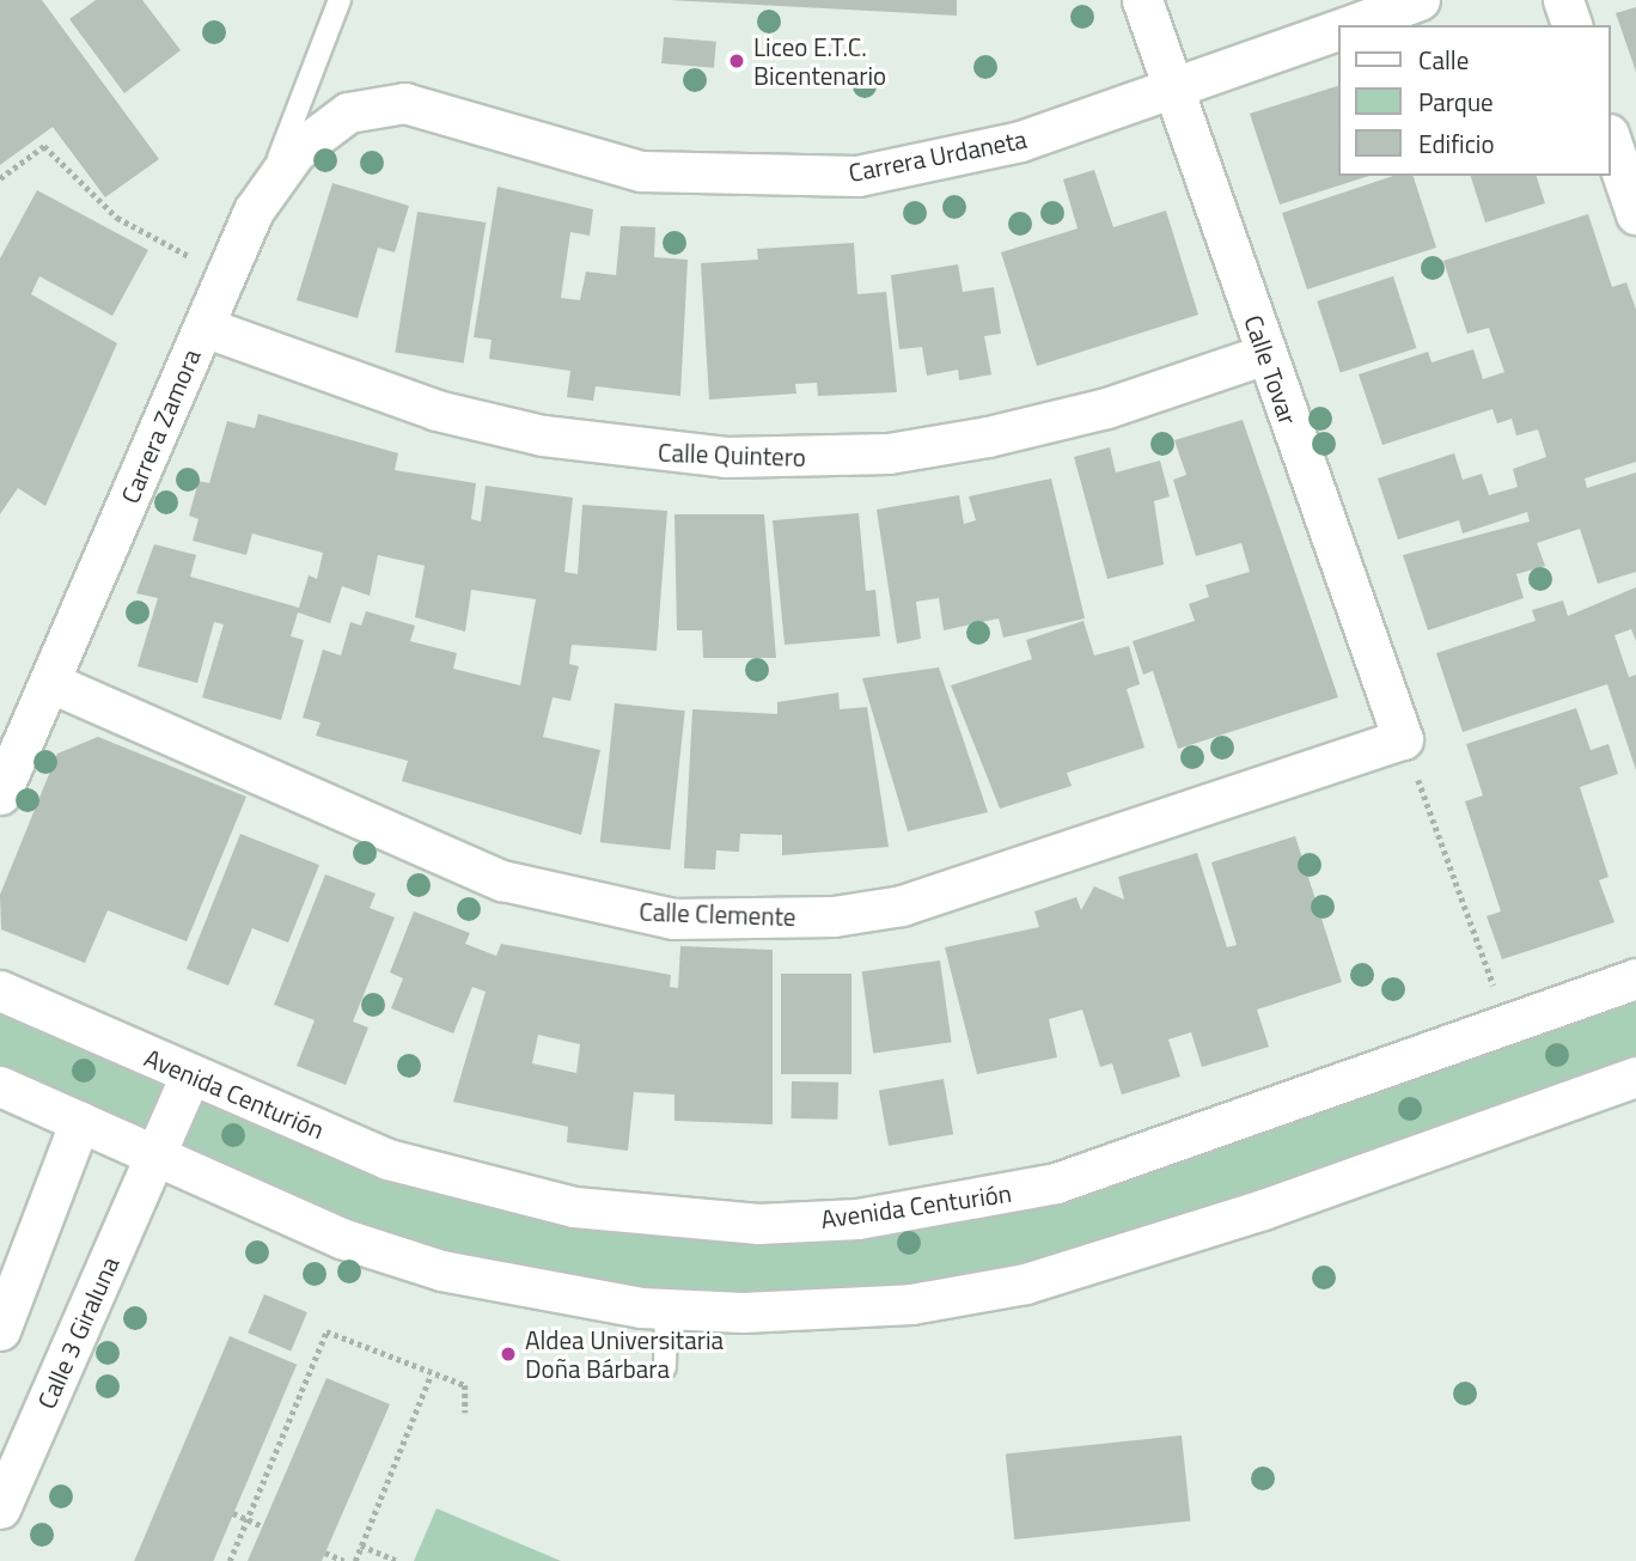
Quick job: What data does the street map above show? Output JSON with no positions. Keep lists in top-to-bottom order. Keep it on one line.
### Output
{"streets":{"street":["Carrera Urdaneta","Calle Tovar","Carrera Zamora","Calle Quintero","Calle Clemente","Avenida Centurión","Calle 3 Giraluna"]},"crossings":[["Carrera Urdaneta","Calle Tovar"],["Carrera Urdaneta","Carrera Zamora"],["Calle Tovar","Calle Quintero"],["Calle Tovar","Calle Clemente"],["Carrera Zamora","Calle Quintero"],["Carrera Zamora","Calle Clemente"],["Avenida Centurión","Calle 3 Giraluna"]],"places":["Liceo E.T.C. Bicentenario","Aldea Universitaria Doña Bárbara"],"legend":["Calle","Parque","Edificio"]}
